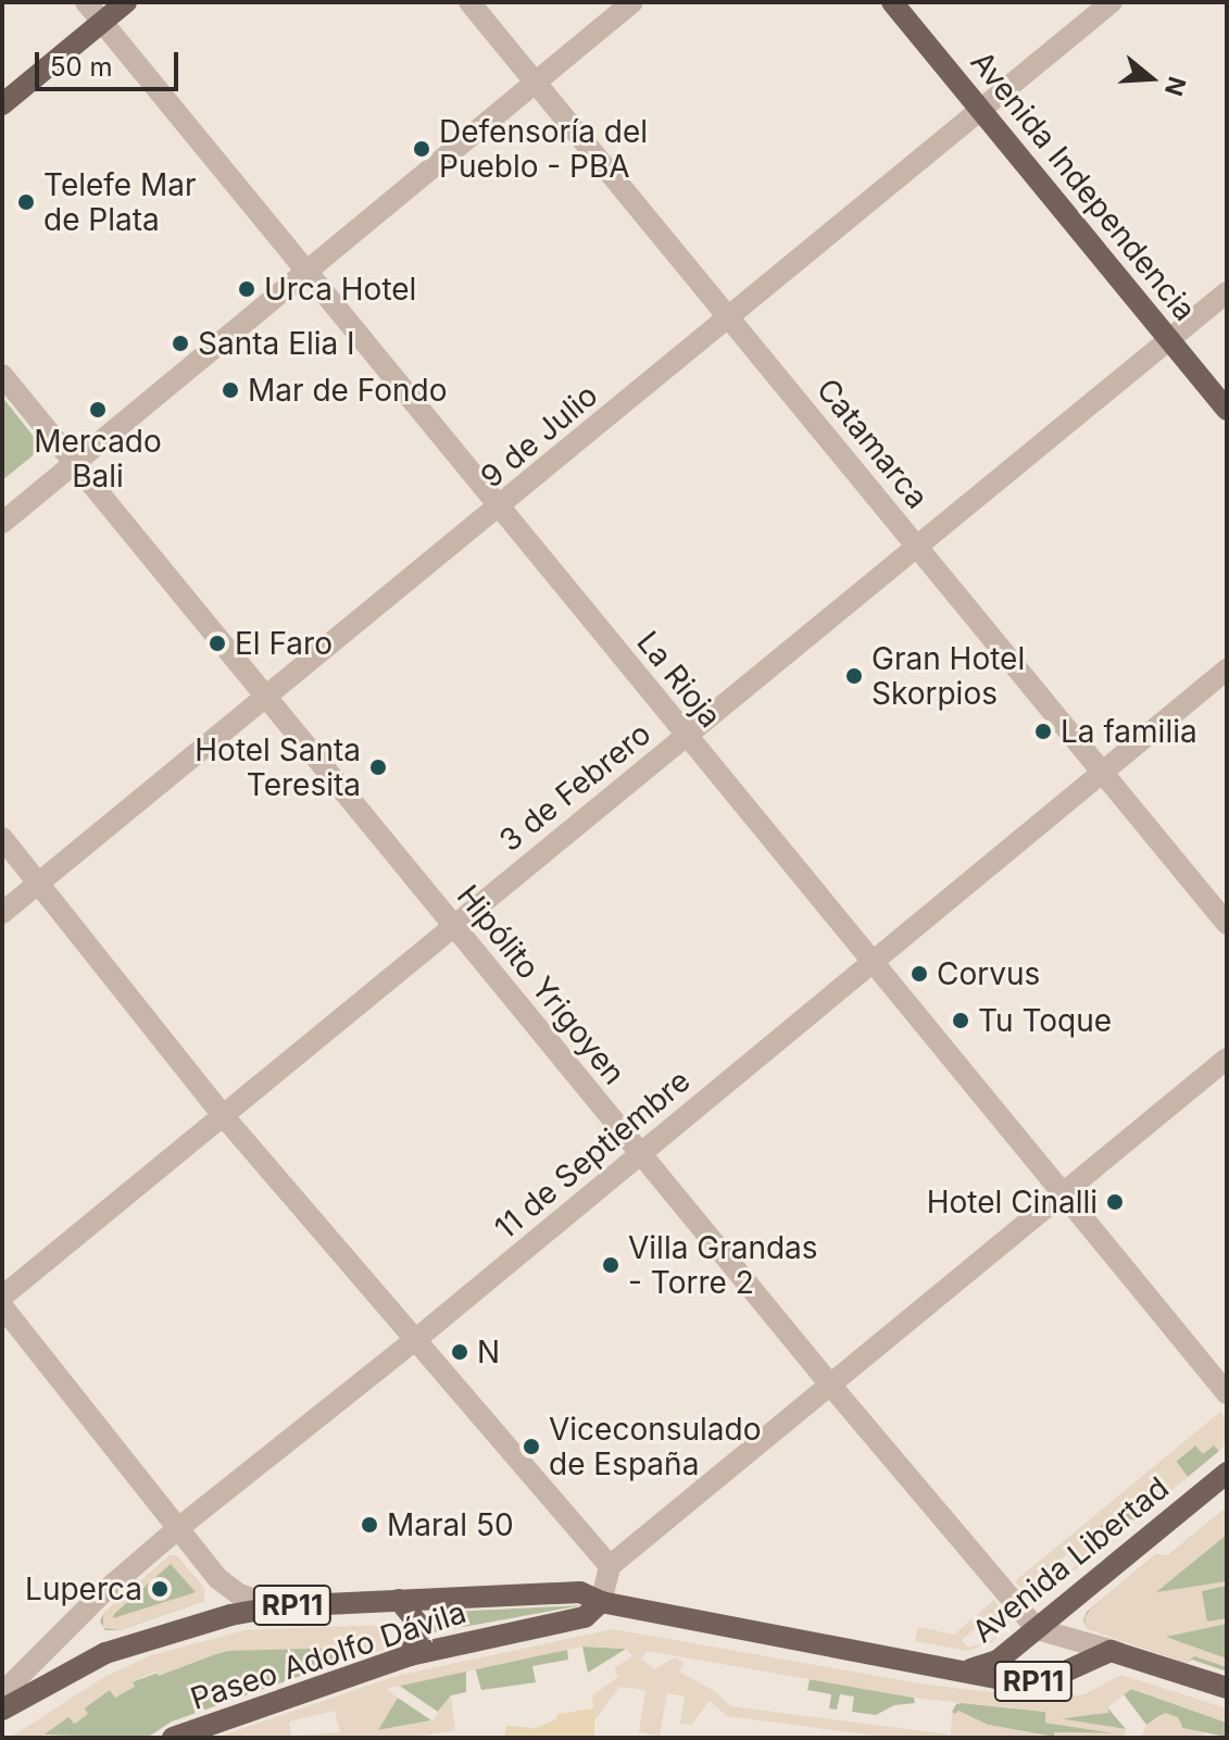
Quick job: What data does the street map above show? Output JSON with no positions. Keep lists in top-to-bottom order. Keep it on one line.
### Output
{"streets":{"main road":["Avenida Independencia","Avenida Libertad","RP11","Paseo Adolfo Dávila"],"street":["9 de Julio","Catamarca","La Rioja","3 de Febrero","Hipólito Yrigoyen","11 de Septiembre"]},"crossings":[["Avenida Independencia","9 de Julio"],["Avenida Independencia","3 de Febrero"],["9 de Julio","Catamarca"],["9 de Julio","La Rioja"],["9 de Julio","Hipólito Yrigoyen"],["Catamarca","3 de Febrero"],["Catamarca","11 de Septiembre"],["La Rioja","3 de Febrero"],["La Rioja","11 de Septiembre"],["3 de Febrero","Hipólito Yrigoyen"],["Hipólito Yrigoyen","11 de Septiembre"],["Hipólito Yrigoyen","Avenida Libertad"],["Avenida Libertad","RP11"],["RP11","Paseo Adolfo Dávila"]],"places":["Defensoría del Pueblo - PBA","Telefe Mar de Plata","Urca Hotel","Santa Elia I","Mar de Fondo","Mercado Bali","El Faro","Gran Hotel Skorpios","La familia","Hotel Santa Teresita","Corvus","Tu Toque","Hotel Cinalli","Villa Grandas - Torre 2","N","Viceconsulado de España","Maral 50","Luperca"],"scale_bar":"50 m","north":"right"}
